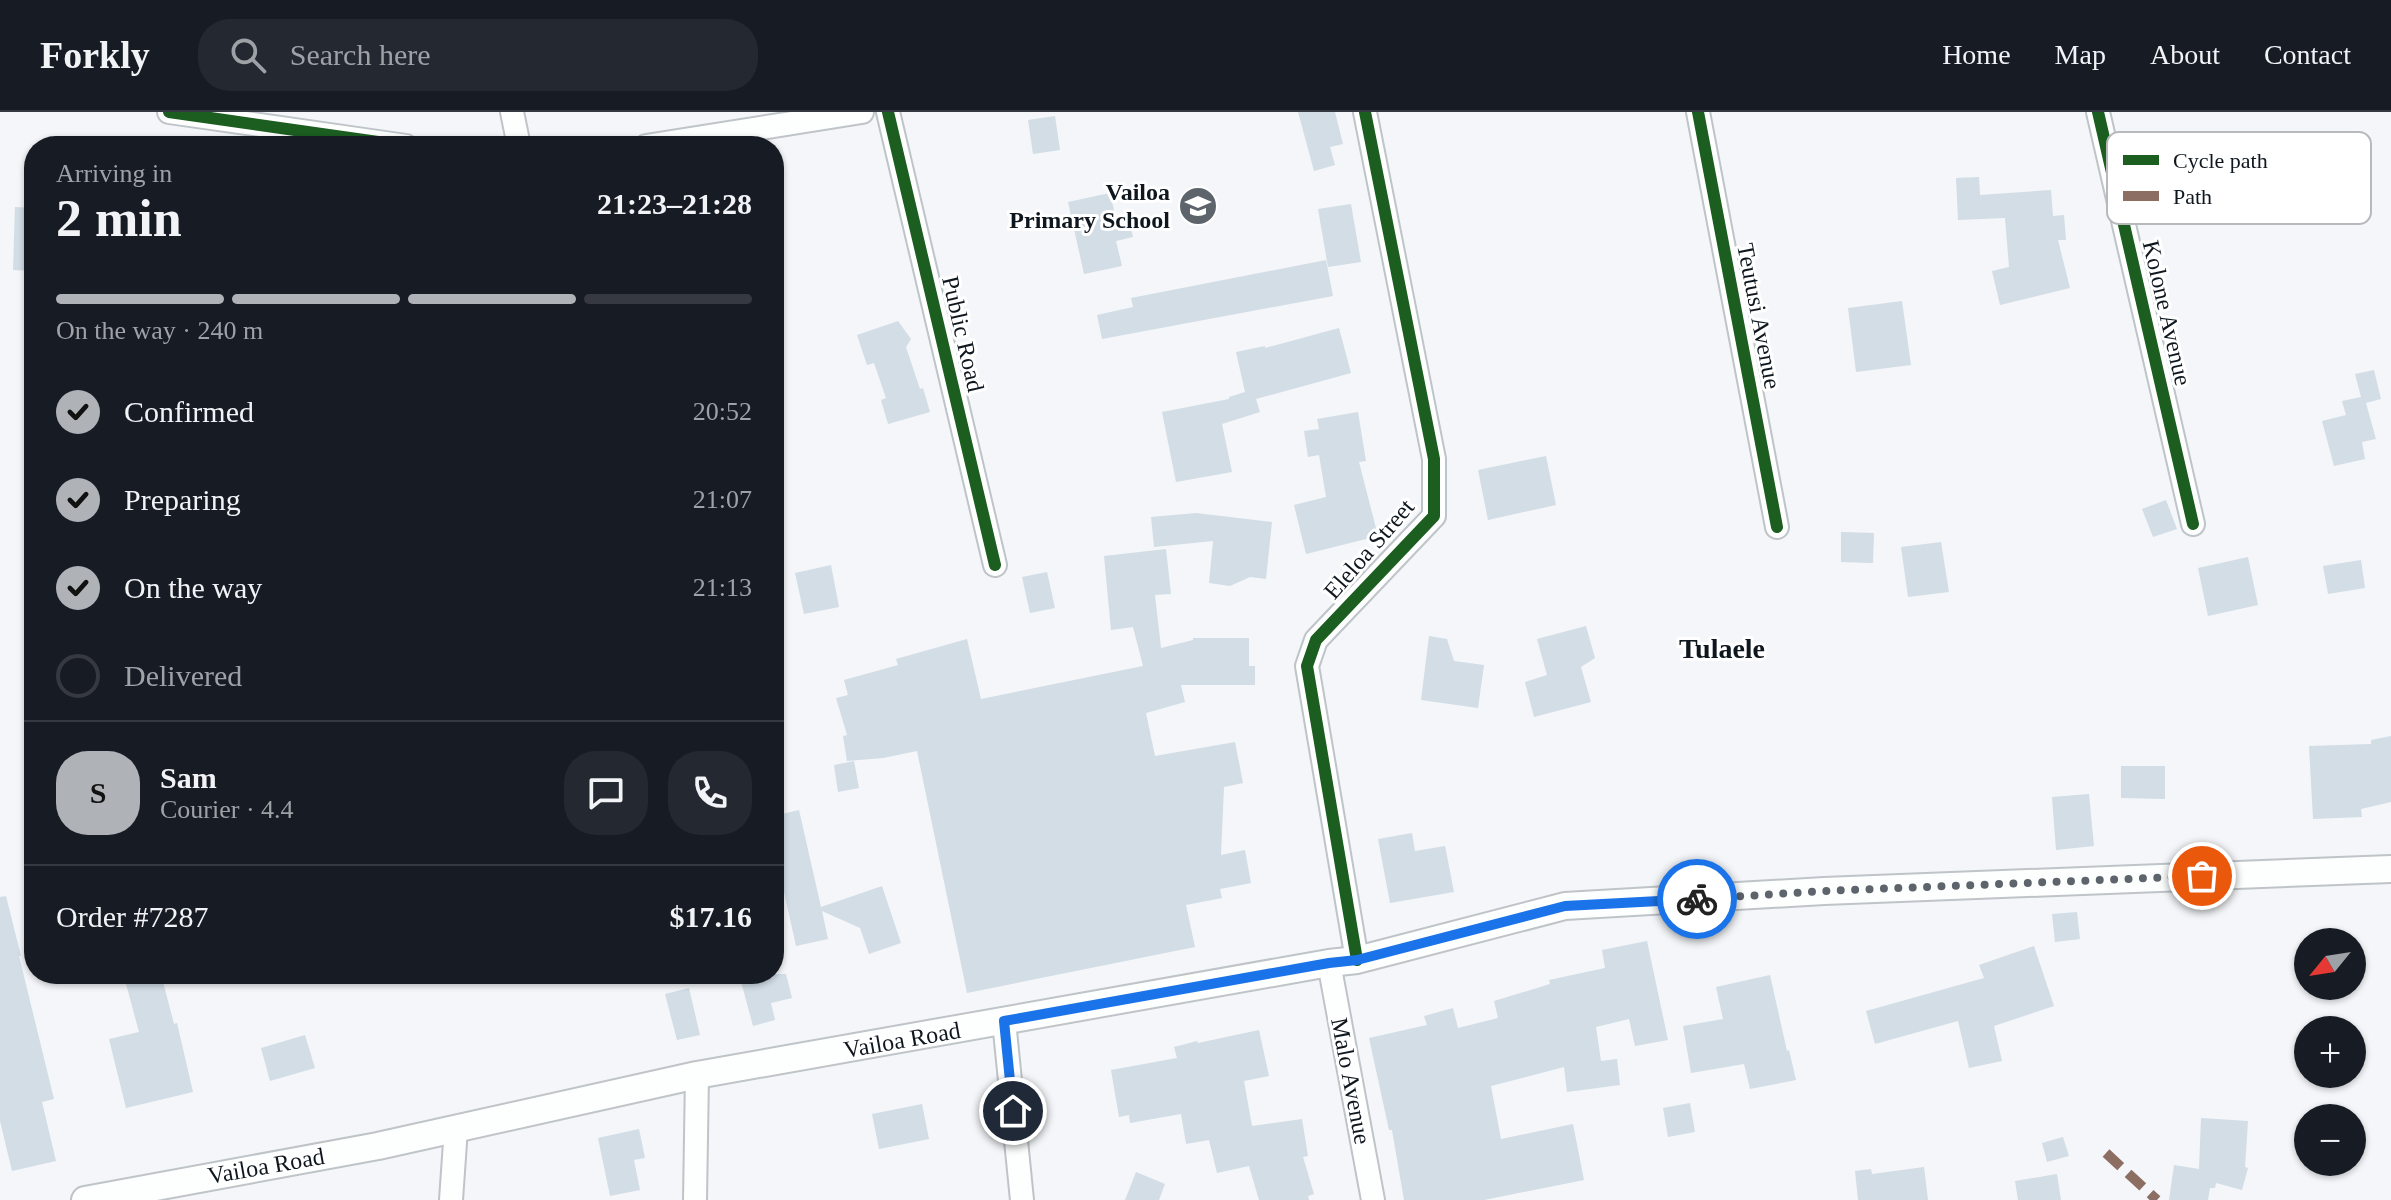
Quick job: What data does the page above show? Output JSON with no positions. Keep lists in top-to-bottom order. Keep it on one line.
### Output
{"streets":{"main road":["Vailoa Road"],"street":["Kolone Avenue","Teutusi Avenue","Public Road","Eleloa Street","Malo Avenue"]},"crossings":[["Eleloa Street","Vailoa Road"],["Vailoa Road","Malo Avenue"]],"districts":["Tulaele"],"places":{"school or university":["Vailoa Primary School"]},"legend":["Cycle path","Path"],"north":"bottom left","page":{"header":"Forkly","search":"Search here","nav":["Home","Map","About","Contact"],"heading":["2 min","Arriving in","21:23–21:28"],"panel":["Sam","Courier · 4.4","Order #7287","$17.16"],"bar":"On the way · 240 m","list":[["Confirmed","20:52"],["Preparing","21:07"],["On the way","21:13"],"Delivered"],"round":"S","map_buttons":["+","−"]}}
